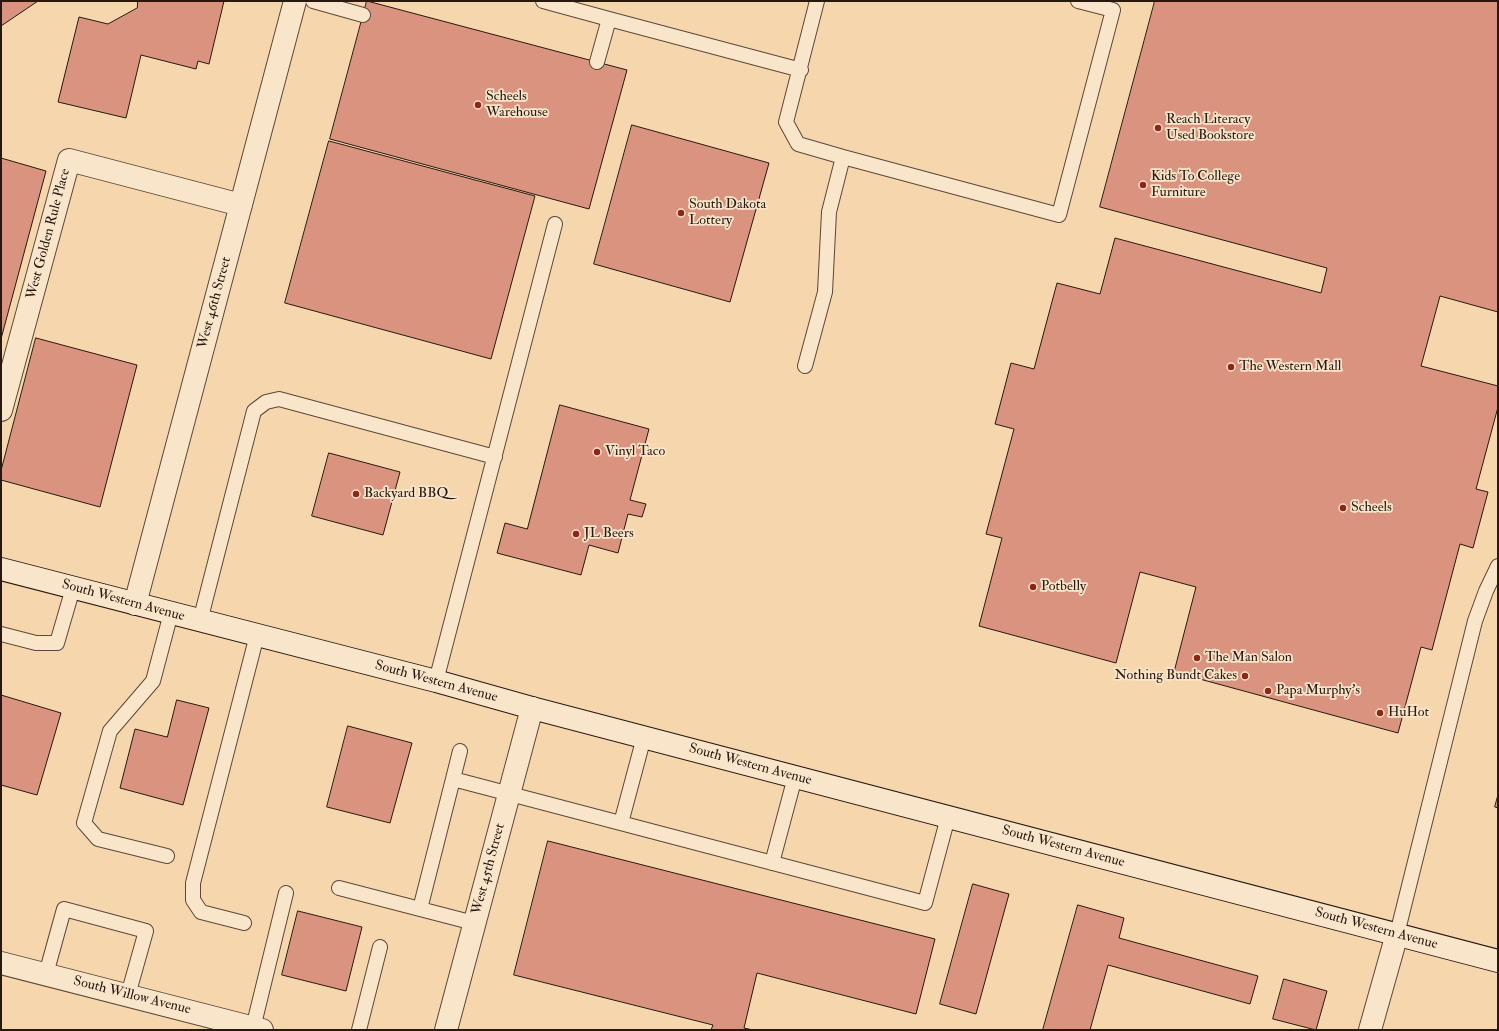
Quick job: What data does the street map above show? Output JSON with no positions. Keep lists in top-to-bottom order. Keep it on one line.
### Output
{"streets":{"street":["West Golden Rule Place","West 46th Street","South Western Avenue","West 45th Street","South Willow Avenue"]},"crossings":[["West Golden Rule Place","West 46th Street"],["West 46th Street","South Western Avenue"],["South Western Avenue","West 45th Street"]],"places":["Scheels Warehouse","Reach Literacy Used Bookstore","Kids To College Furniture","South Dakota Lottery","The Western Mall","Vinyl Taco","Backyard BBQ","Scheels","JL Beers","Potbelly","The Man Salon","Nothing Bundt Cakes","Papa Murphy's","HuHot"]}
